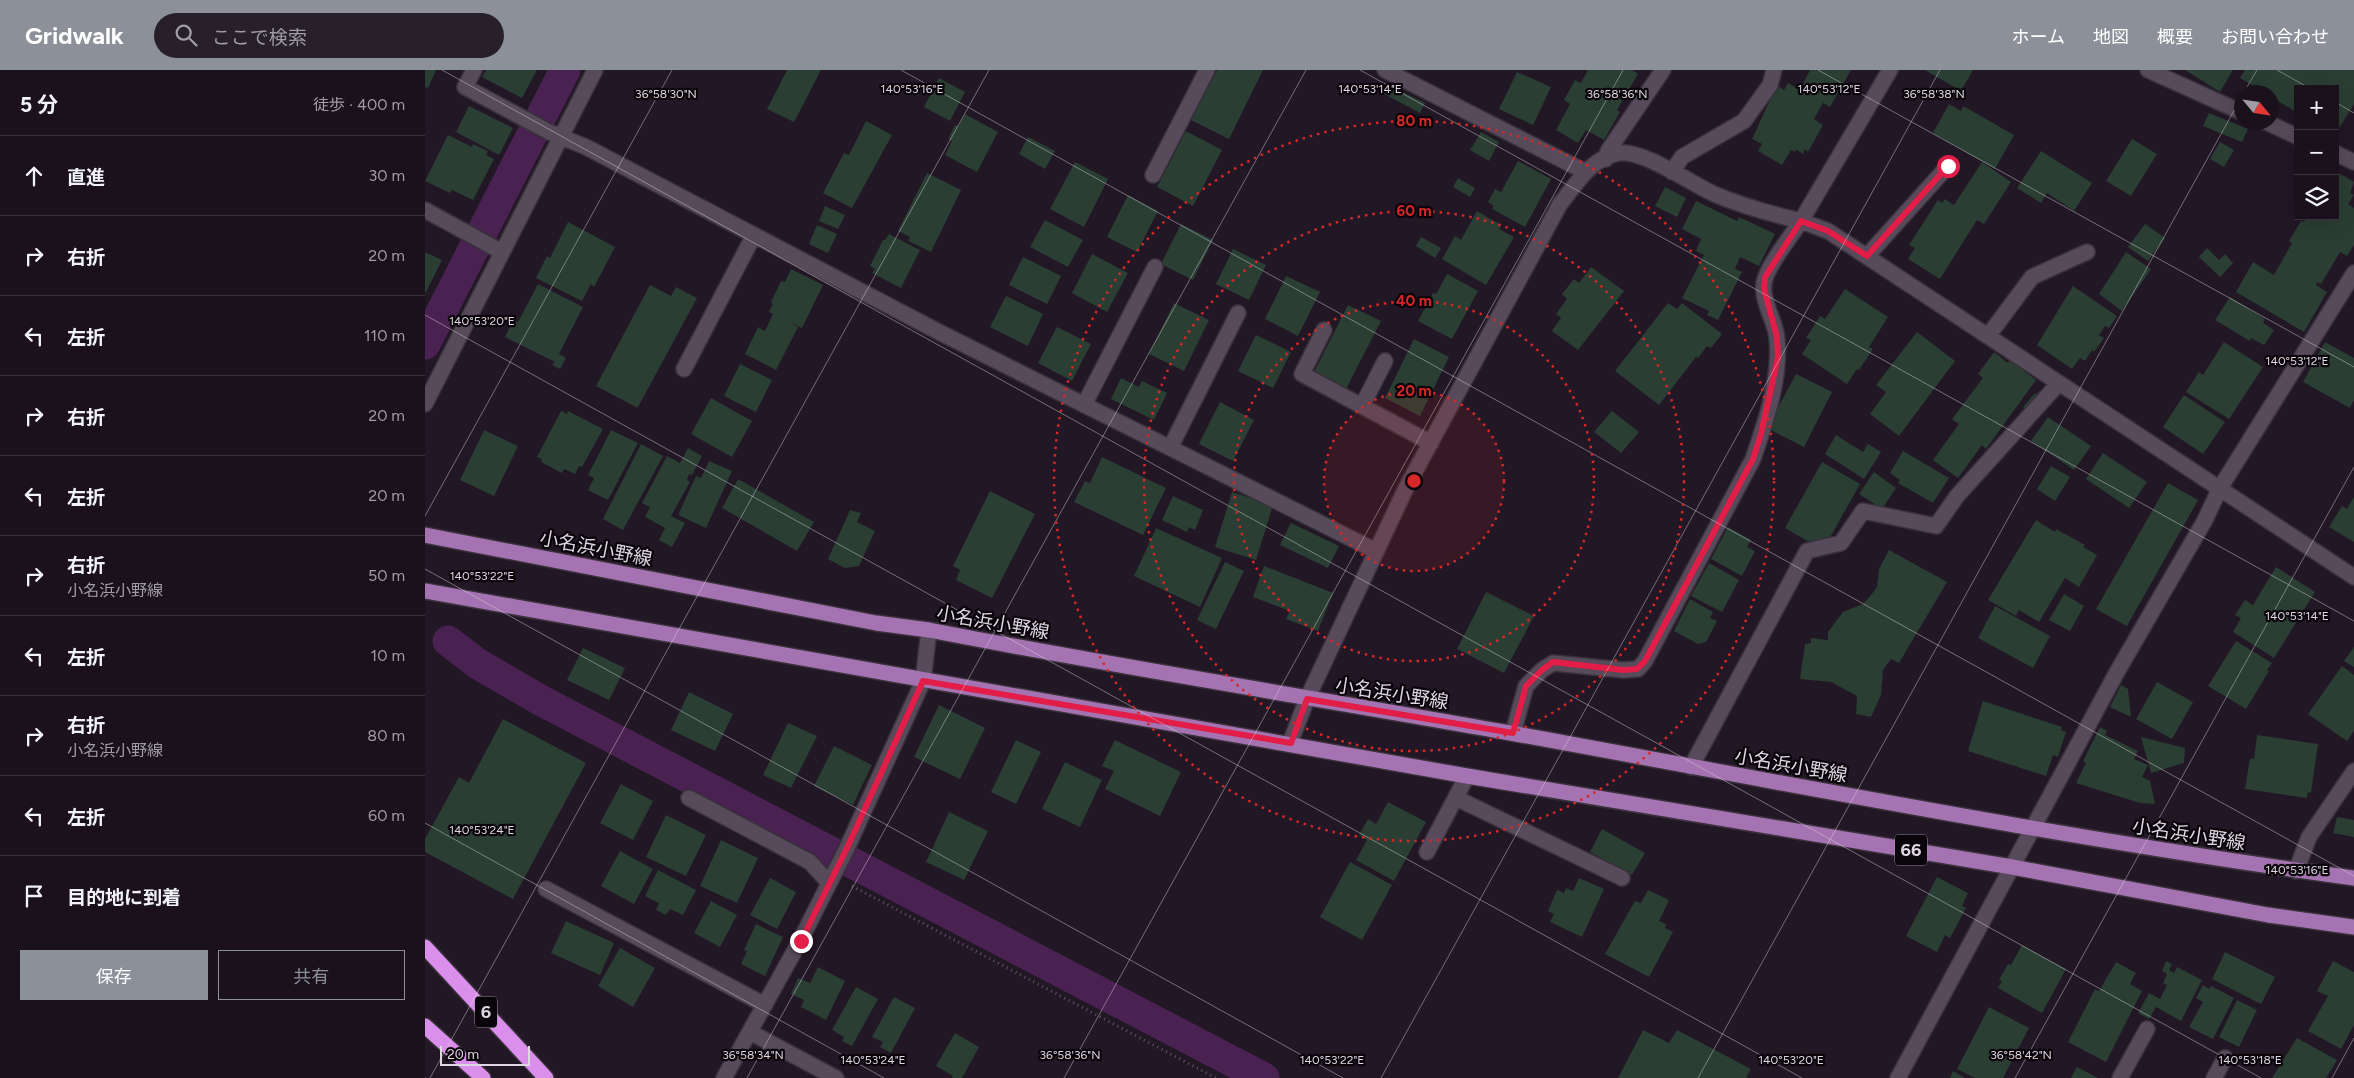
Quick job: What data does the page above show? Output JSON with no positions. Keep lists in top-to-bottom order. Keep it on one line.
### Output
{"streets":{"highway":["6"],"main road":["小名浜小野線","66"]},"scale_bar":"20 m","north":"bottom right","page":{"header":"Gridwalk","search":"ここで検索","nav":["ホーム","地図","概要","お問い合わせ"],"heading":["5 分","徒歩 · 400 m"],"map_buttons":["+","−"],"list":[["直進","30 m"],["右折","20 m"],["左折","110 m"],["右折","20 m"],["左折","20 m"],["右折","小名浜小野線","50 m"],["左折","10 m"],["右折","小名浜小野線","80 m"],["左折","60 m"],"目的地に到着"],"buttons":["保存","共有"],"scale":"20 m"},"coordinates":["140°53'16\"E","140°53'14\"E","140°53'12\"E","36°58'30\"N","36°58'36\"N","36°58'38\"N","140°53'20\"E","140°53'22\"E","140°53'24\"E","36°58'34\"N","36°58'42\"N","140°53'18\"E"],"rings":["80 m","60 m","40 m","20 m"]}
